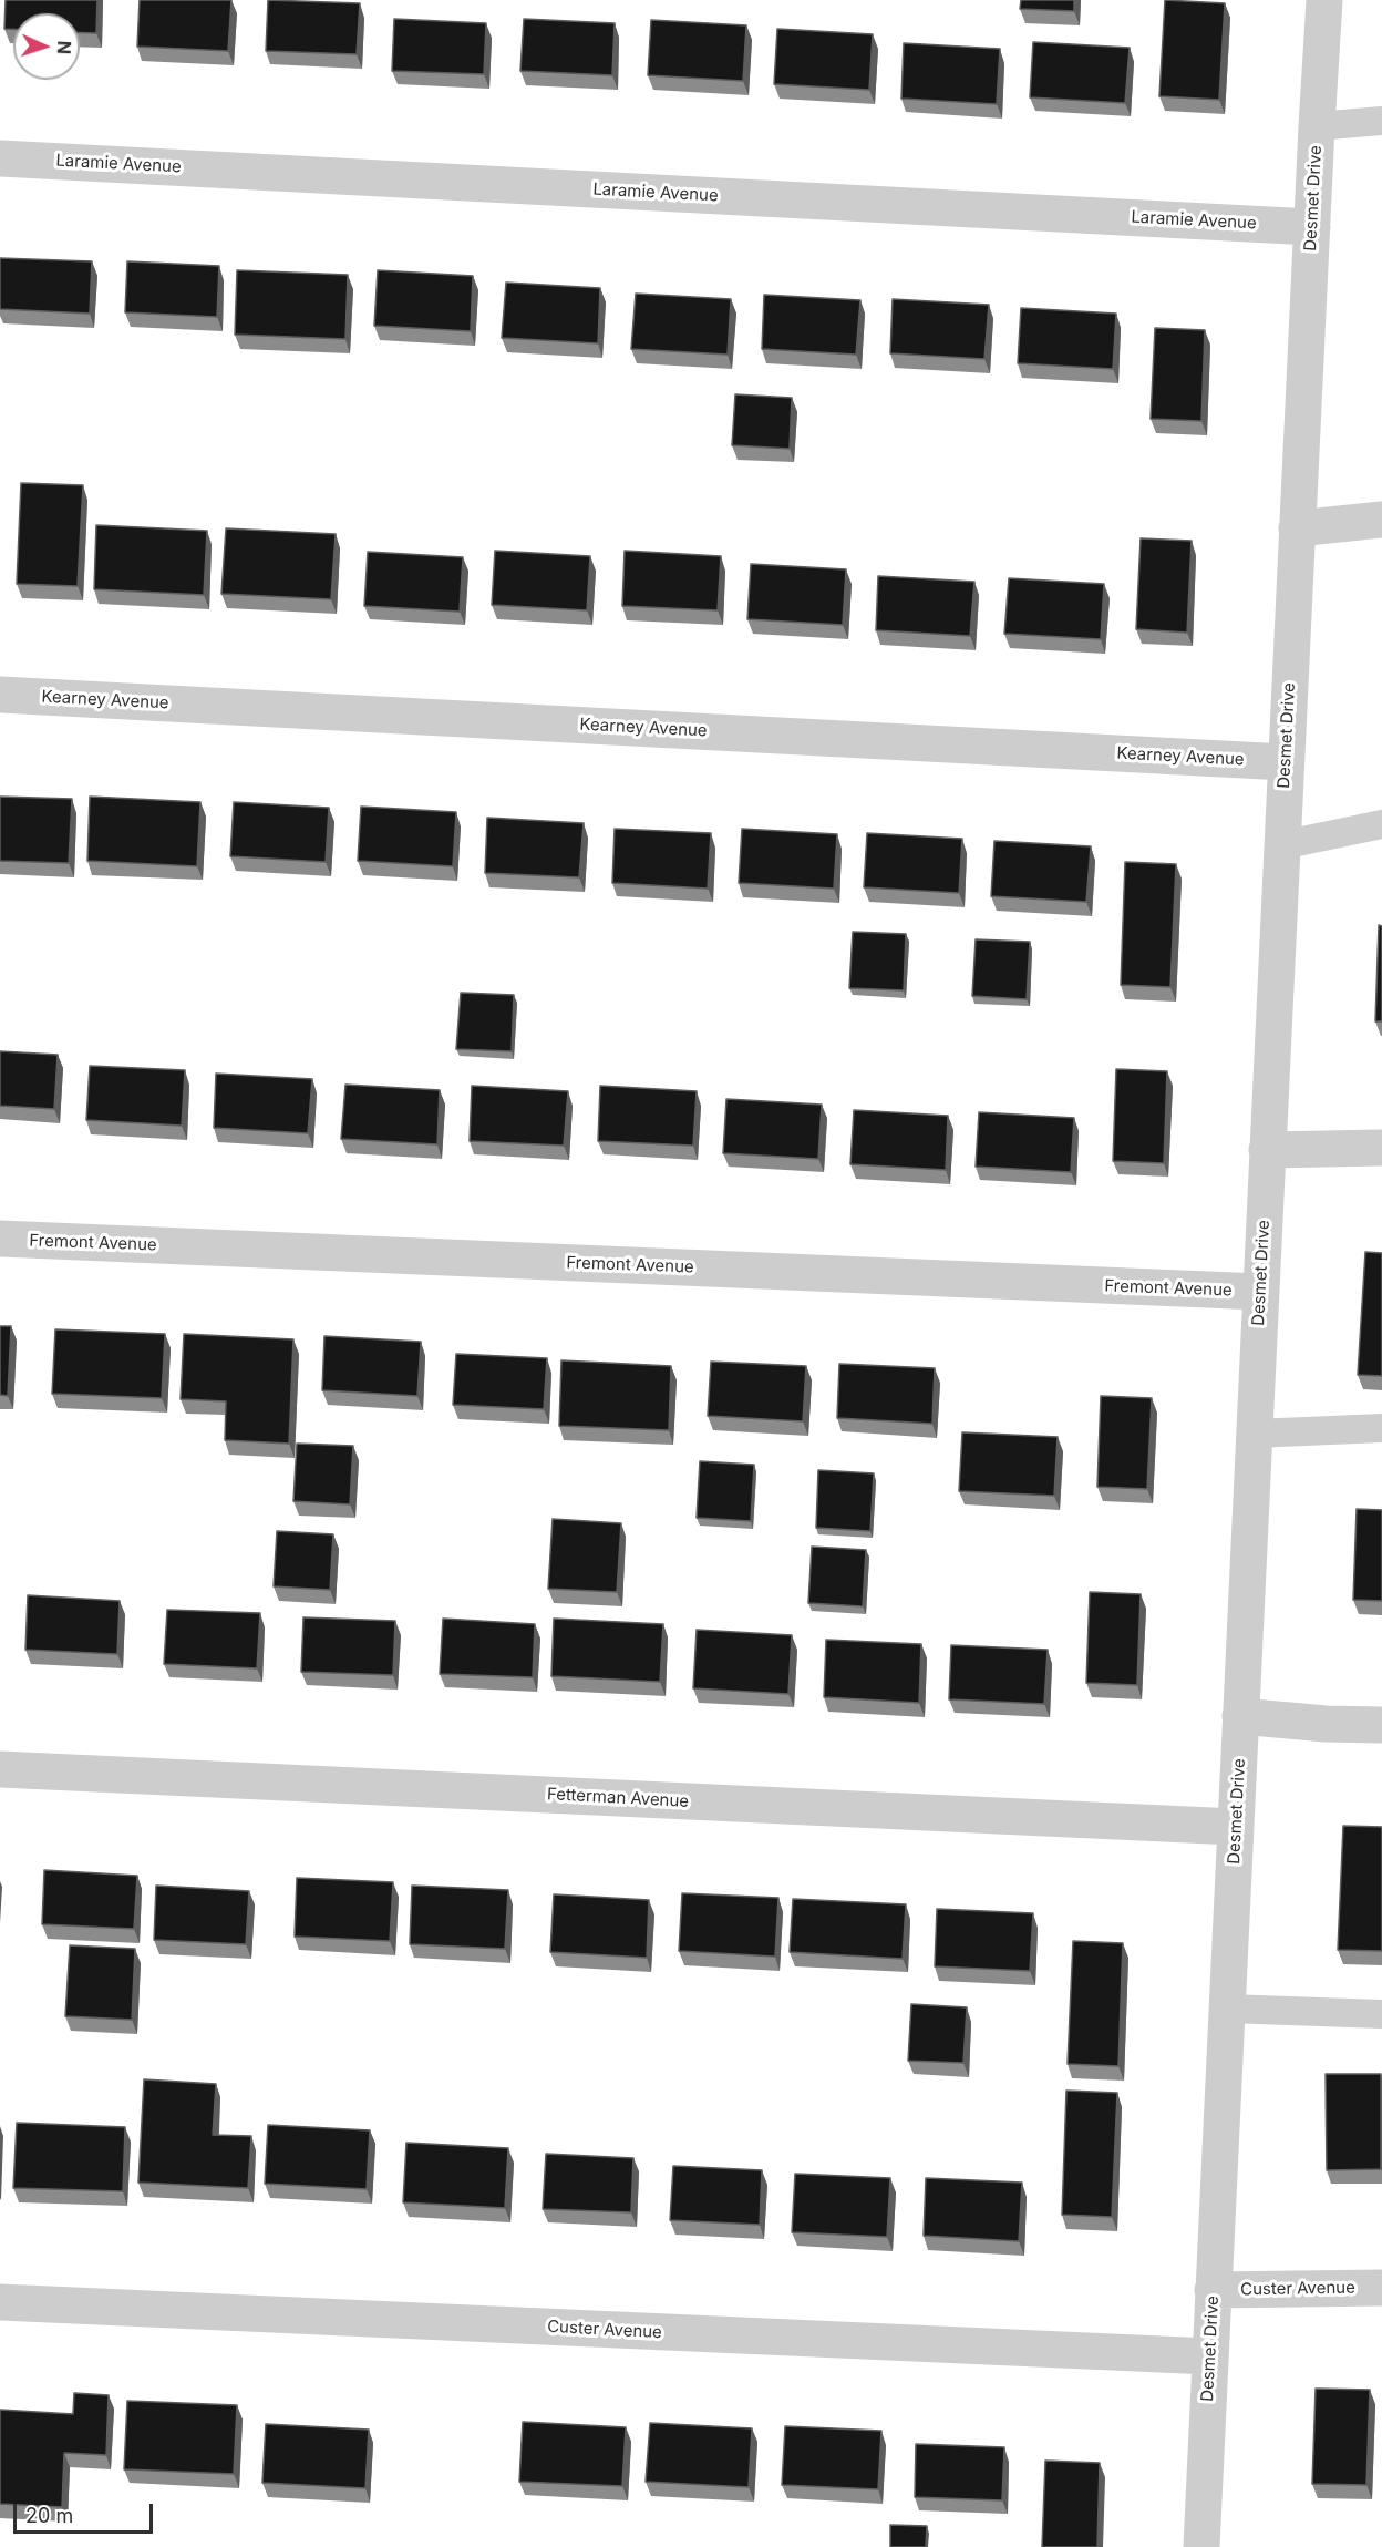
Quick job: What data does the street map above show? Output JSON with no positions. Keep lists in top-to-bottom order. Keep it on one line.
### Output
{"streets":{"street":["Laramie Avenue","Desmet Drive","Kearney Avenue","Fremont Avenue","Fetterman Avenue","Custer Avenue"]},"crossings":[["Laramie Avenue","Desmet Drive"],["Desmet Drive","Kearney Avenue"],["Desmet Drive","Fremont Avenue"],["Desmet Drive","Fetterman Avenue"],["Desmet Drive","Custer Avenue"]],"scale_bar":"20 m","north":"right"}
